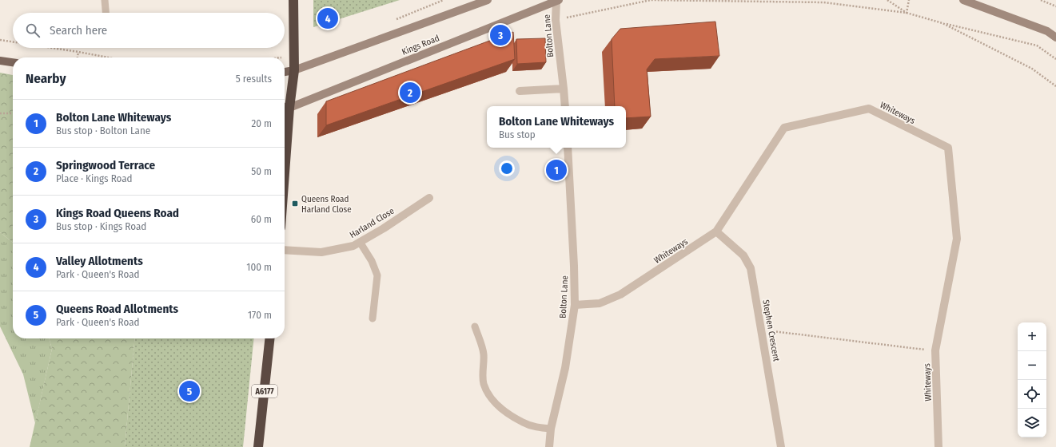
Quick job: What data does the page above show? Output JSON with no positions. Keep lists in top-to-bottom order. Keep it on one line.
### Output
{"streets":{"highway":["A6177"],"street":["Bolton Lane","Kings Road","Whiteways","Harland Close","Stephen Crescent"]},"crossings":[["Bolton Lane","Kings Road"],["Bolton Lane","Whiteways"],["Whiteways","Stephen Crescent"]],"places":{"transit":["Queens Road Harland Close"]},"page":{"pins":["4","3","2","1","5"],"search":"Search here","heading":["Nearby","5 results"],"list":[{"mark":"1","name":"Bolton Lane Whiteways","note":"Bus stop · Bolton Lane","value":"20 m"},{"mark":"2","name":"Springwood Terrace","note":"Place · Kings Road","value":"50 m"},{"mark":"3","name":"Kings Road Queens Road","note":"Bus stop · Kings Road","value":"60 m"},{"mark":"4","name":"Valley Allotments","note":"Park · Queen's Road","value":"100 m"},{"mark":"5","name":"Queens Road Allotments","note":"Park · Queen's Road","value":"170 m"}],"popup":["Bolton Lane Whiteways","Bus stop"],"map_buttons":["+","−"]}}
